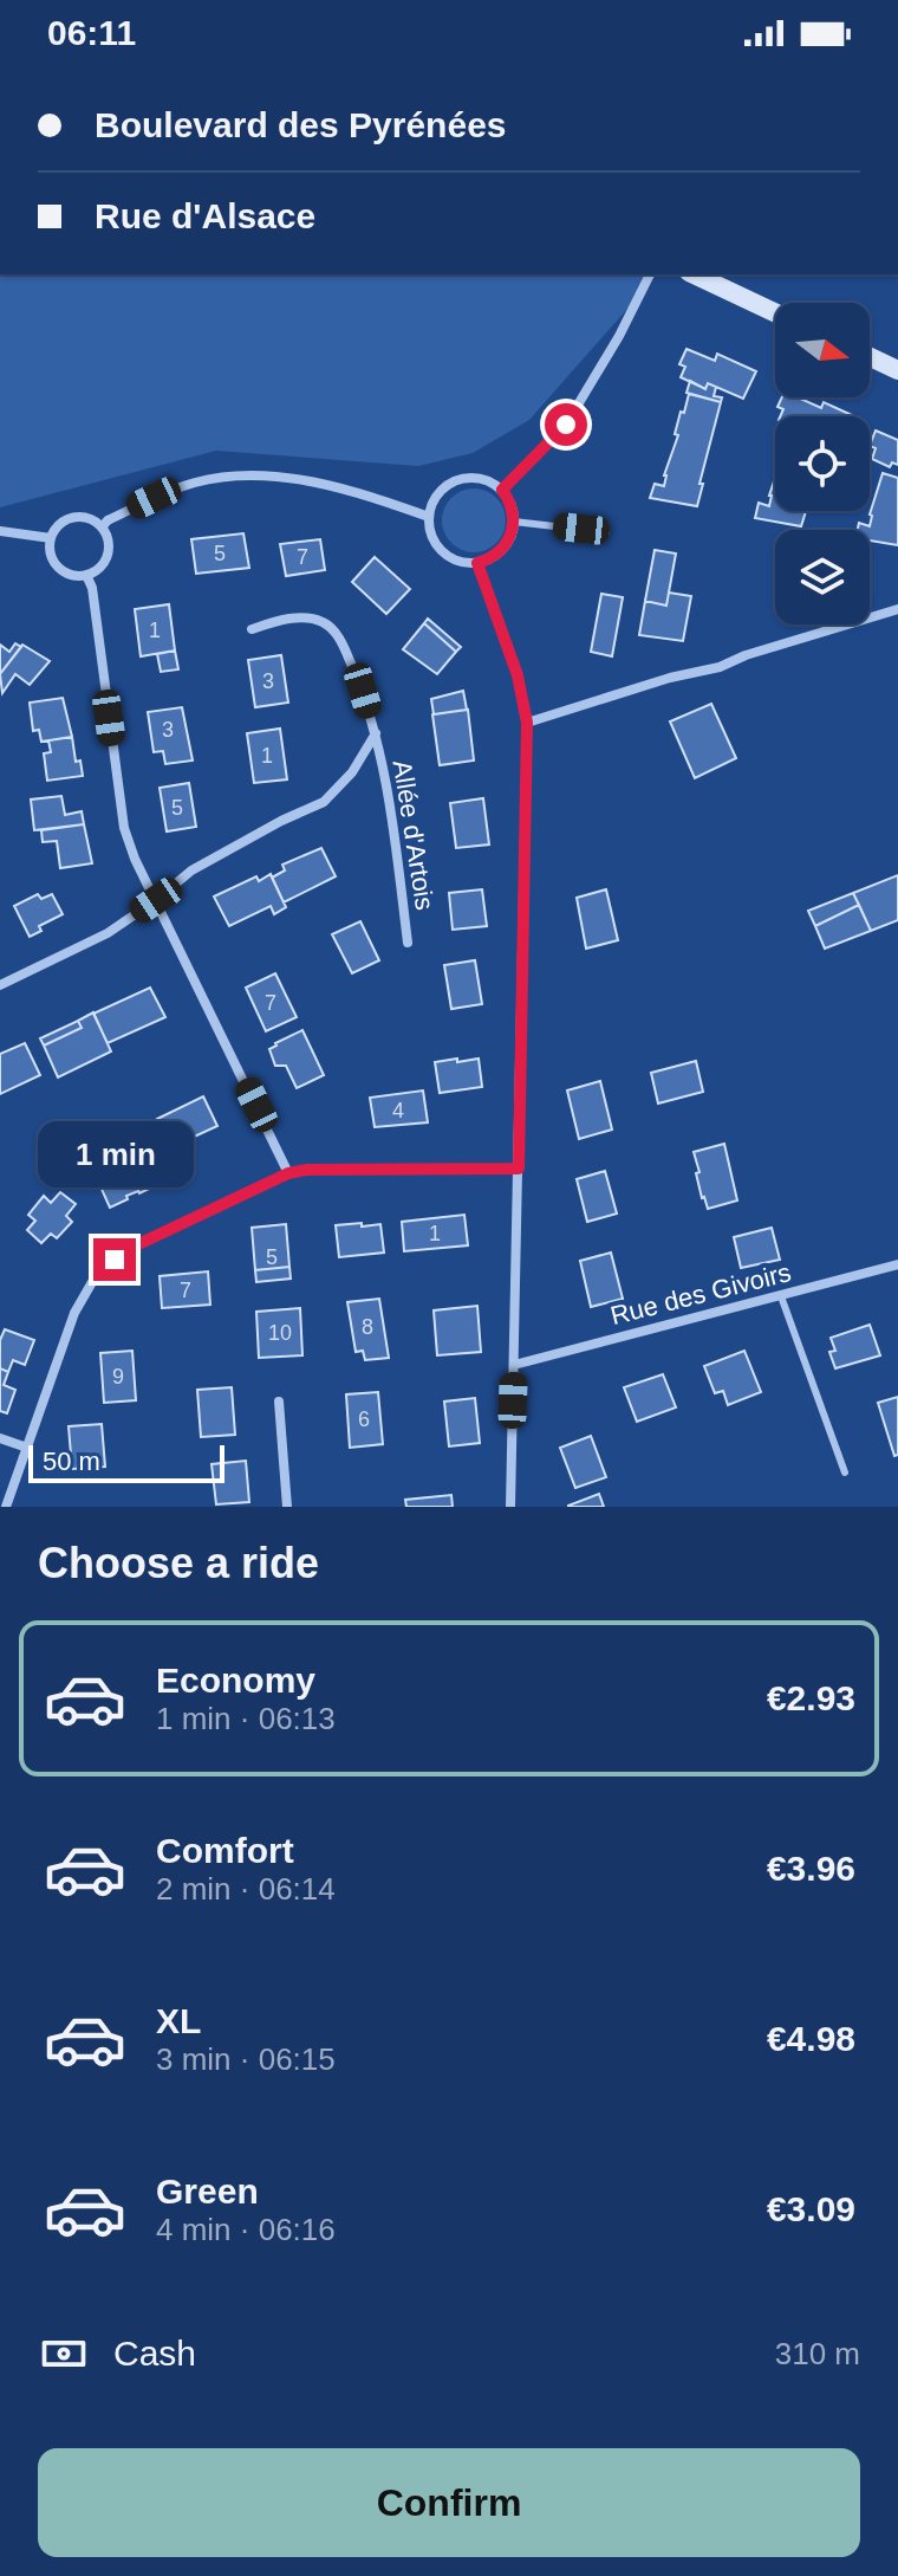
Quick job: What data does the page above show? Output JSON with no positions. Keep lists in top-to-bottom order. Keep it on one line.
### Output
{"streets":{"street":["Allée d'Artois","Rue des Givoirs"]},"house_numbers":["5","7","1","3","3","1","5","7","4","1","5","7","8","10","9","6"],"scale_bar":"50 m","north":"right","page":{"status":"06:11","banner":["Boulevard des Pyrénées","Rue d'Alsace"],"bubble":"1 min","scale":"50 m","heading":"Choose a ride","list":[{"name":"Economy","note":"1 min · 06:13","value":"€2.93"},{"name":"Comfort","note":"2 min · 06:14","value":"€3.96"},{"name":"XL","note":"3 min · 06:15","value":"€4.98"},{"name":"Green","note":"4 min · 06:16","value":"€3.09"}],"pay":["Cash","310 m"],"buttons":"Confirm"}}
